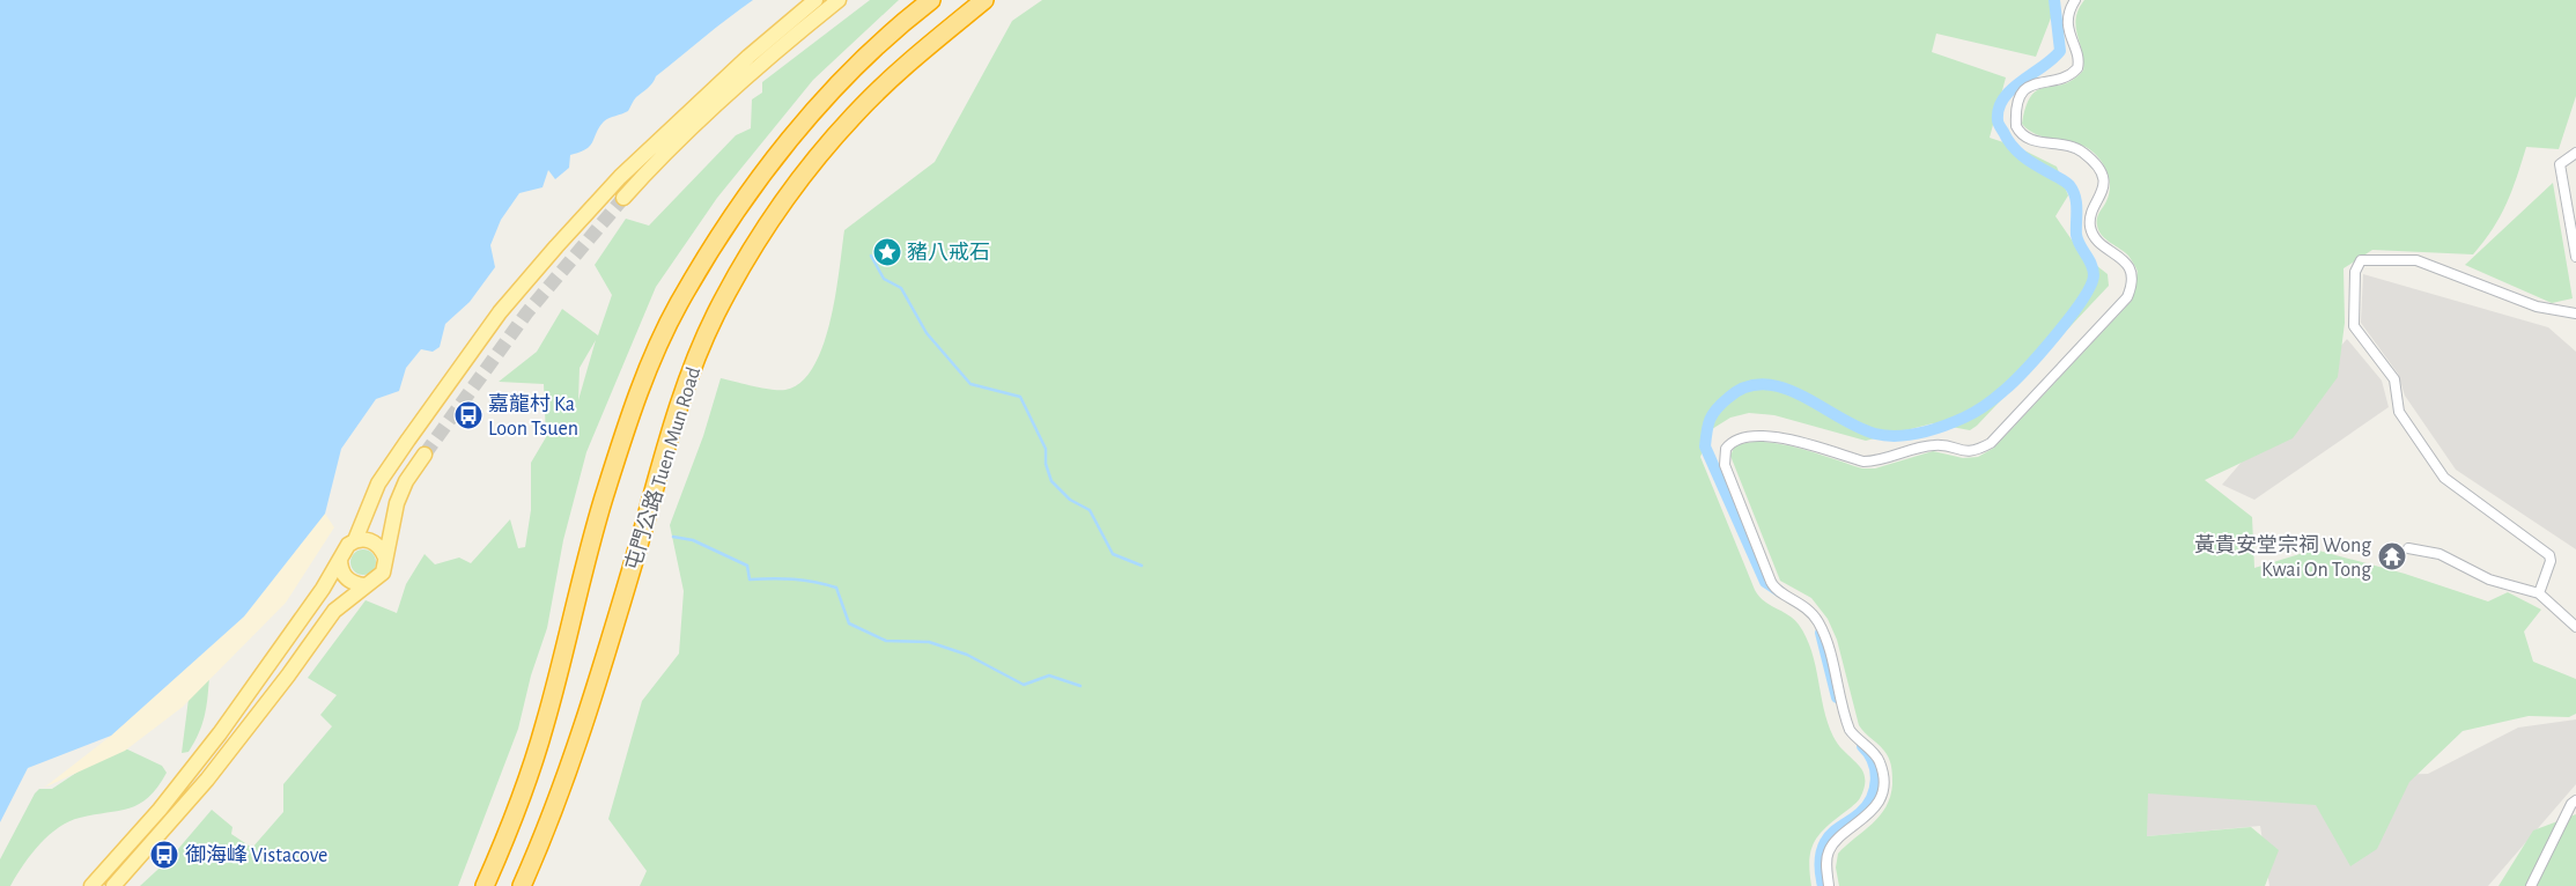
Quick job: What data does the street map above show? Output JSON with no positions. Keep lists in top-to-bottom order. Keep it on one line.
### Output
{"streets":{"highway":["屯門公路 Tuen Mun Road"]},"places":{"place":["豬八戒石"],"bus stop":["嘉龍村 Ka Loon Tsuen","御海峰 Vistacove"],"temple":["黃貴安堂宗祠 Wong Kwai On Tong"]}}
